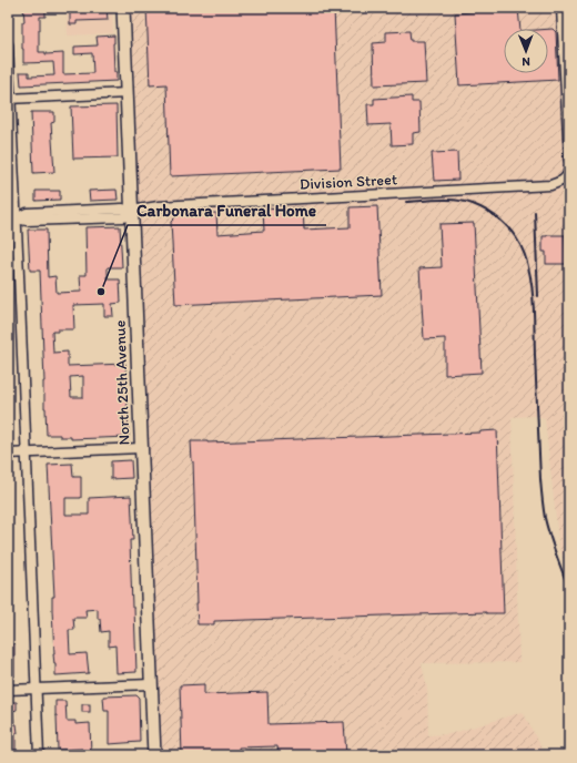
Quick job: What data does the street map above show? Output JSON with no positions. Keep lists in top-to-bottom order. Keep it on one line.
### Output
{"streets":{"main road":["North 25th Avenue"],"street":["Division Street"]},"crossings":[["Division Street","North 25th Avenue"]],"places":["Carbonara Funeral Home"],"north":"bottom"}
